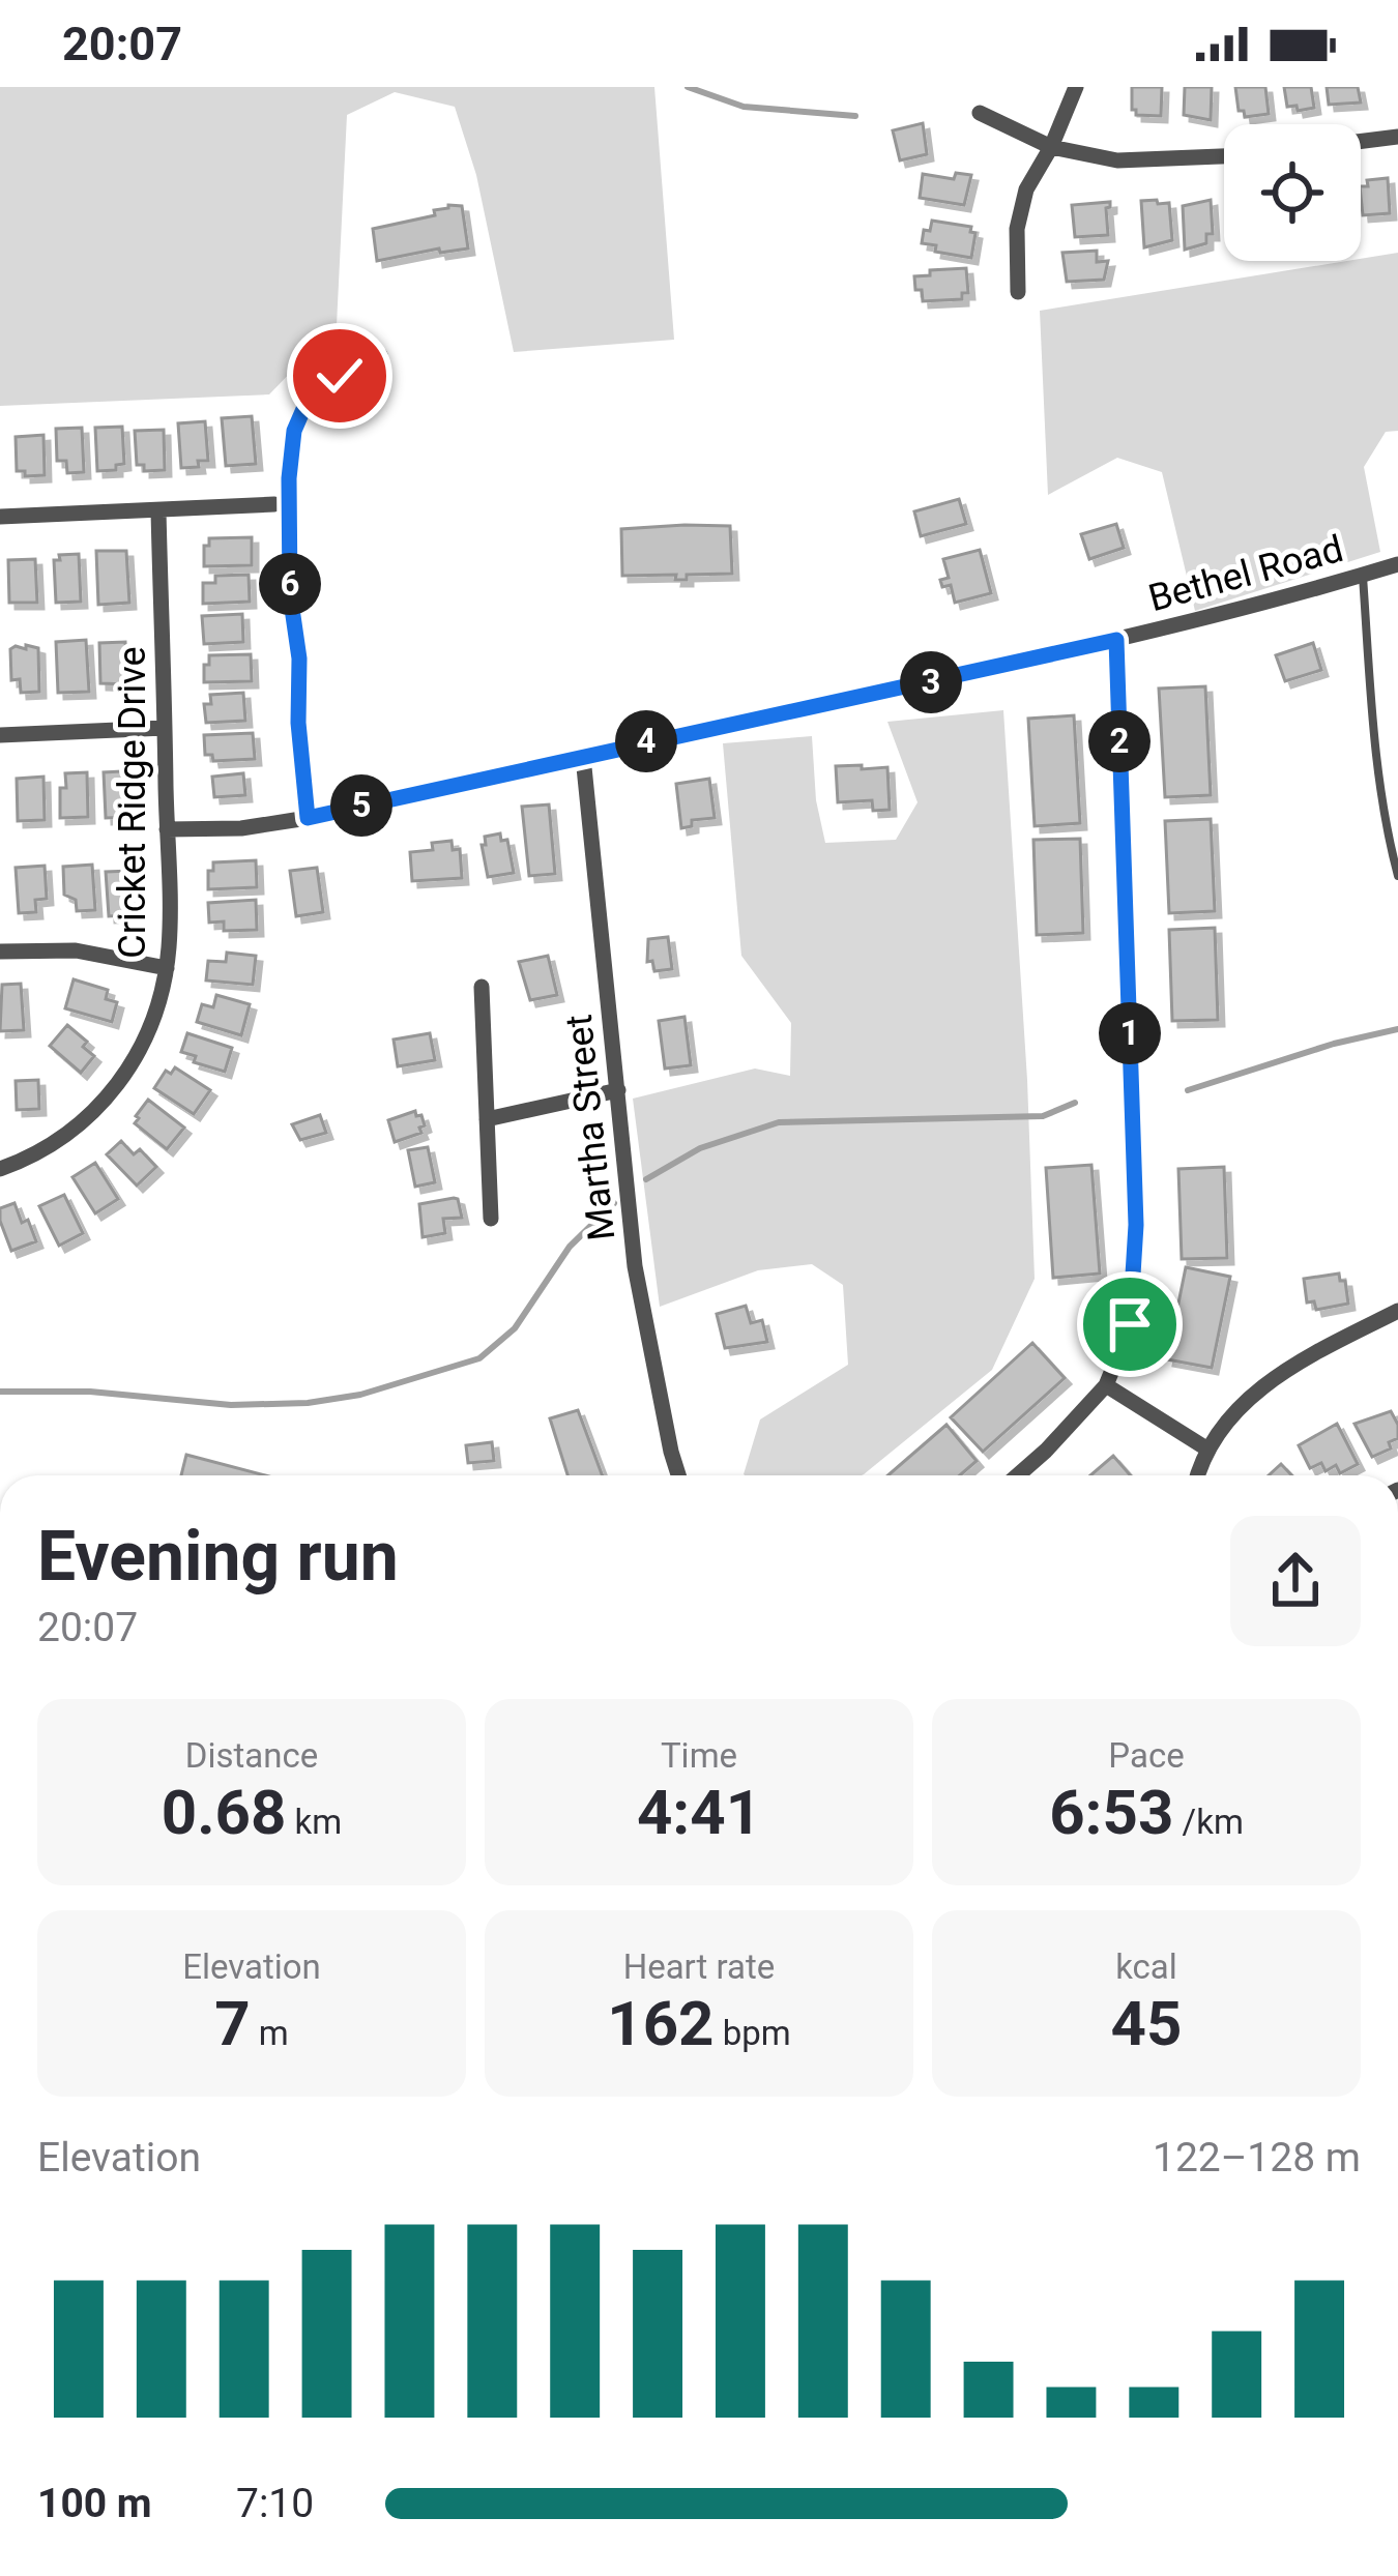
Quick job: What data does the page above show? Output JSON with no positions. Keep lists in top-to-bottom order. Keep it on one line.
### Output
{"streets":{"street":["Bethel Road","Cricket Ridge Drive","Martha Street"]},"crossings":[["Bethel Road","Cricket Ridge Drive"],["Bethel Road","Martha Street"]],"page":{"status":"20:07","pins":["6","3","2","4","5","1"],"heading":["Evening run","20:07"],"stats":[["Distance","0.68 km"],["Time","4:41"],["Pace","6:53 /km"],["Elevation","7 m"],["Heart rate","162 bpm"],["kcal","45"]],"chart":["Elevation","122–128 m"],"list":[{"name":"100 m","note":"7:10"}]}}
